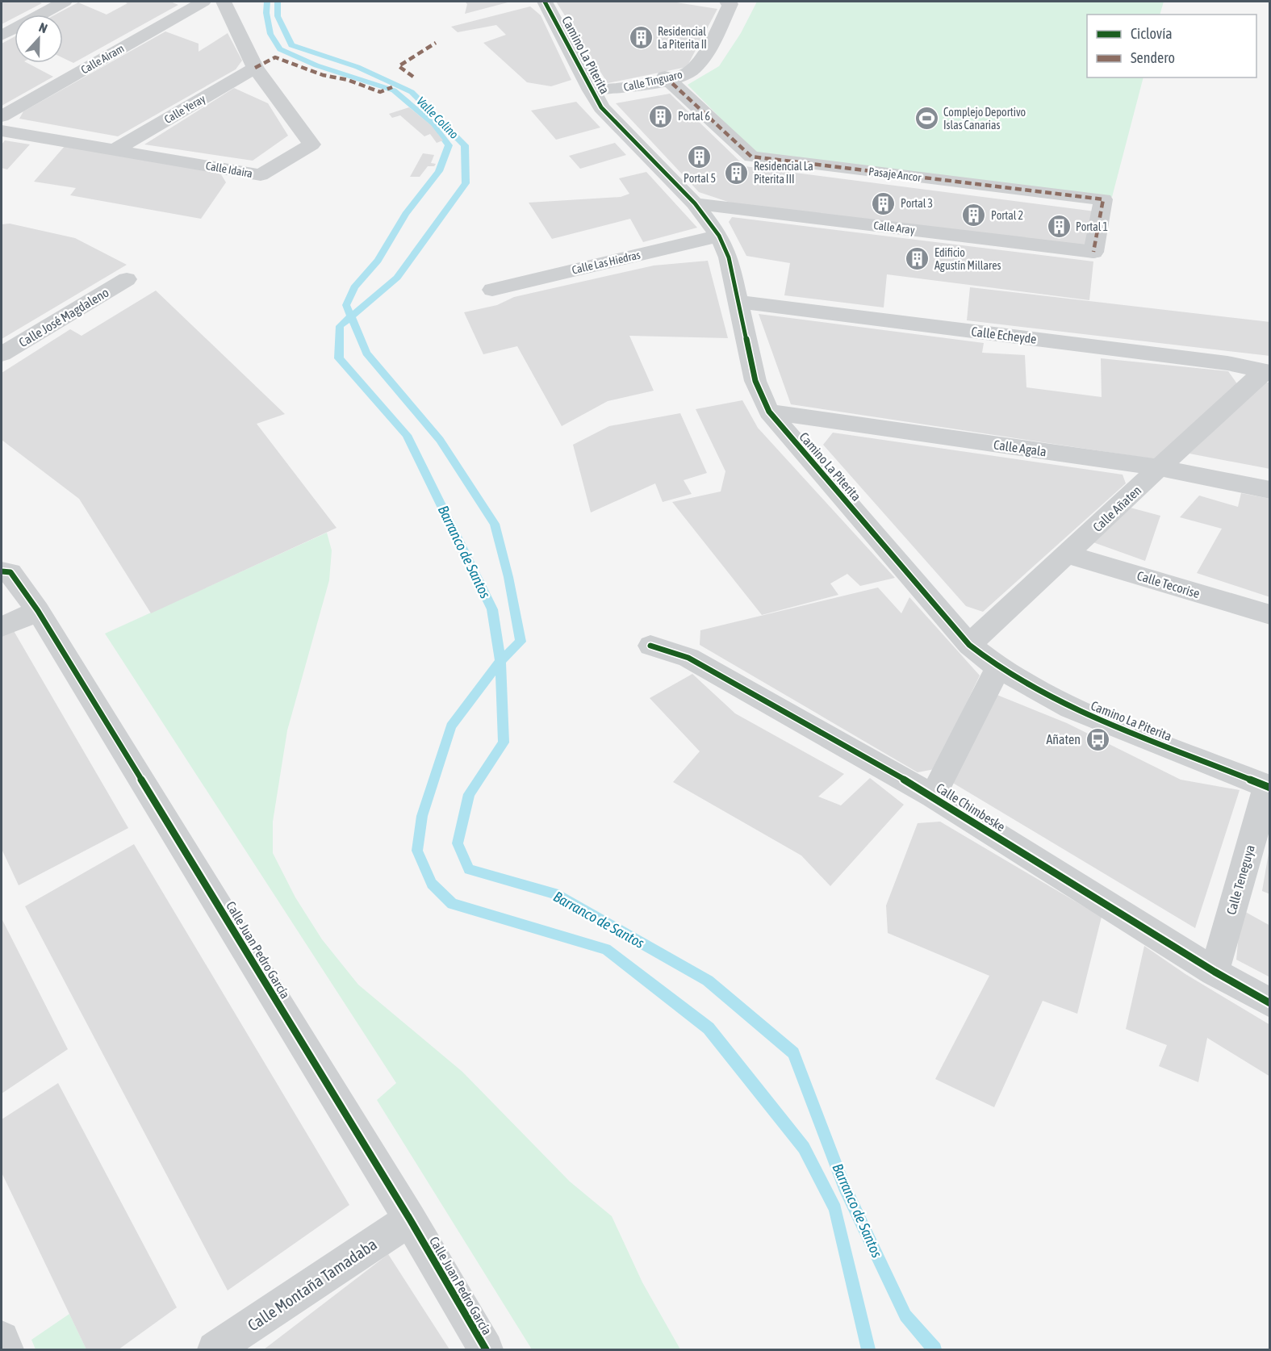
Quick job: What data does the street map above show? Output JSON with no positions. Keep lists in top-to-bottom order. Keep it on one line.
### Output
{"streets":{"street":["Camino La Piterita","Calle Airam","Calle Tinguaro","Calle Yeray","Calle Idaira","Pasaje Ancor","Calle Aray","Calle Las Hiedras","Calle José Magdaleno","Calle Echeyde","Calle Agala","Calle Añaten","Calle Tecorise","Calle Chimbeske","Calle Teneguya","Calle Juan Pedro García","Calle Montaña Tamadaba"]},"crossings":[["Camino La Piterita","Calle Tinguaro"],["Camino La Piterita","Calle Aray"],["Camino La Piterita","Calle Las Hiedras"],["Camino La Piterita","Calle Echeyde"],["Camino La Piterita","Calle Agala"],["Camino La Piterita","Calle Añaten"],["Camino La Piterita","Calle Teneguya"],["Calle Tinguaro","Pasaje Ancor"],["Calle Yeray","Calle Idaira"],["Pasaje Ancor","Calle Aray"],["Calle Echeyde","Calle Añaten"],["Calle Agala","Calle Añaten"],["Calle Añaten","Calle Tecorise"],["Calle Chimbeske","Calle Teneguya"],["Calle Juan Pedro García","Calle Montaña Tamadaba"]],"water":["Valle Colino","Barranco de Santos"],"places":{"building":["Residencial La Piterita II","Portal 6","Portal 5","Residencial La Piterita III","Portal 3","Portal 2","Portal 1","Edificio Agustín Millares"],"sports":["Complejo Deportivo Islas Canarias"],"bus stop":["Añaten"]},"legend":["Ciclovía","Sendero"],"north":"top"}
